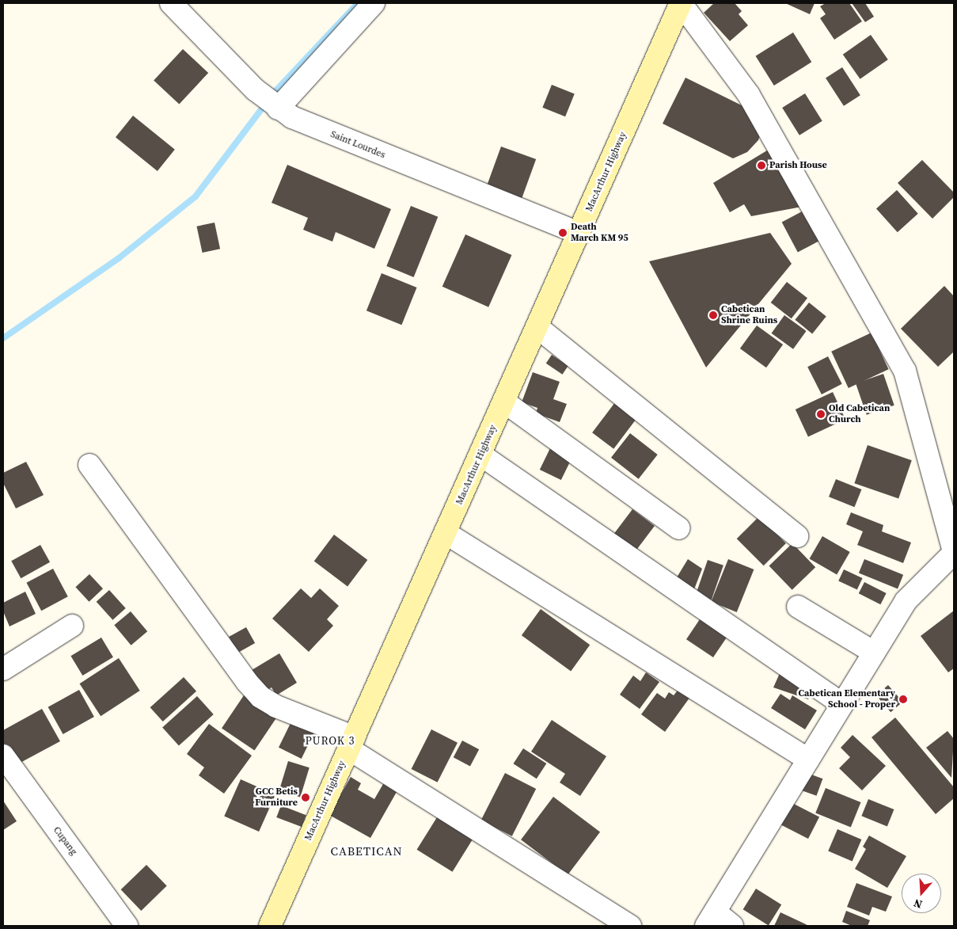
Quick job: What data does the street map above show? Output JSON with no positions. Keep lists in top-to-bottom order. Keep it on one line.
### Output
{"streets":{"main road":["MacArthur Highway"],"street":["Saint Lourdes","Cupang"]},"crossings":[["Saint Lourdes","MacArthur Highway"]],"districts":["PUROK 3","CABETICAN"],"places":["Parish House","Death March KM 95","Cabetican Shrine Ruins","Old Cabetican Church","Cabetican Elementary School - Proper","GCC Betis Furniture"],"north":"bottom"}
